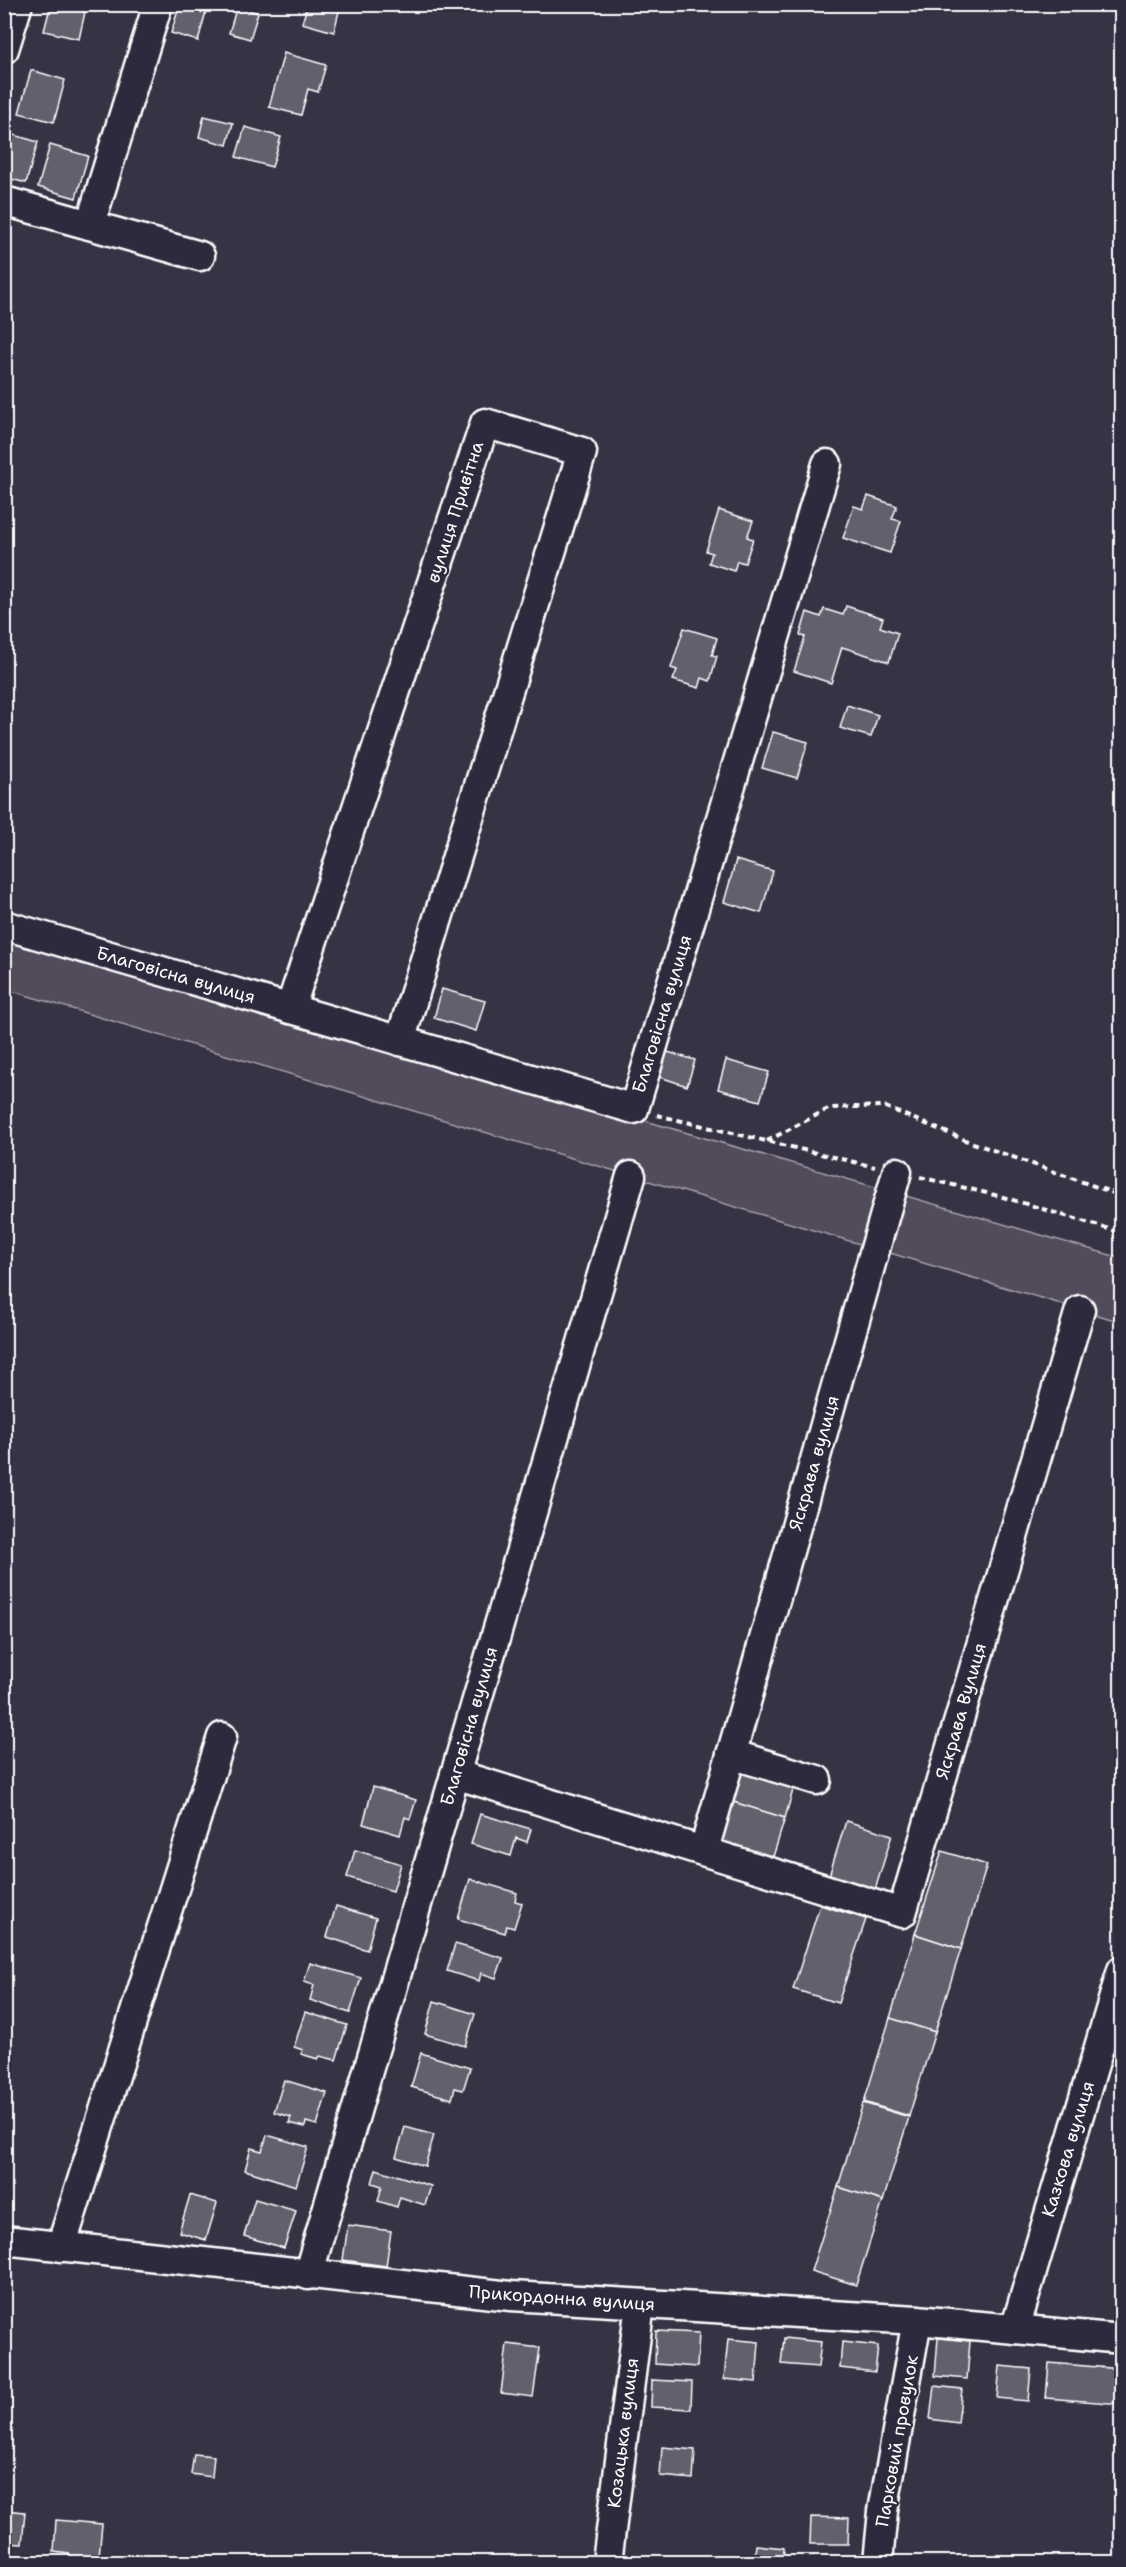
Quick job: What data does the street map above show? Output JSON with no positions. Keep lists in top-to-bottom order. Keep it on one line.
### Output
{"streets":{"street":["вулиця Привітна","Благовісна вулиця","Яскрава вулиця","Яскрава Вулиця","Казкова вулиця","Прикордонна вулиця","Козацька вулиця","Парковий провулок"]},"crossings":[["вулиця Привітна","Благовісна вулиця"],["Благовісна вулиця","Прикордонна вулиця"],["Яскрава вулиця","Яскрава Вулиця"],["Казкова вулиця","Прикордонна вулиця"],["Прикордонна вулиця","Козацька вулиця"],["Прикордонна вулиця","Парковий провулок"]]}
